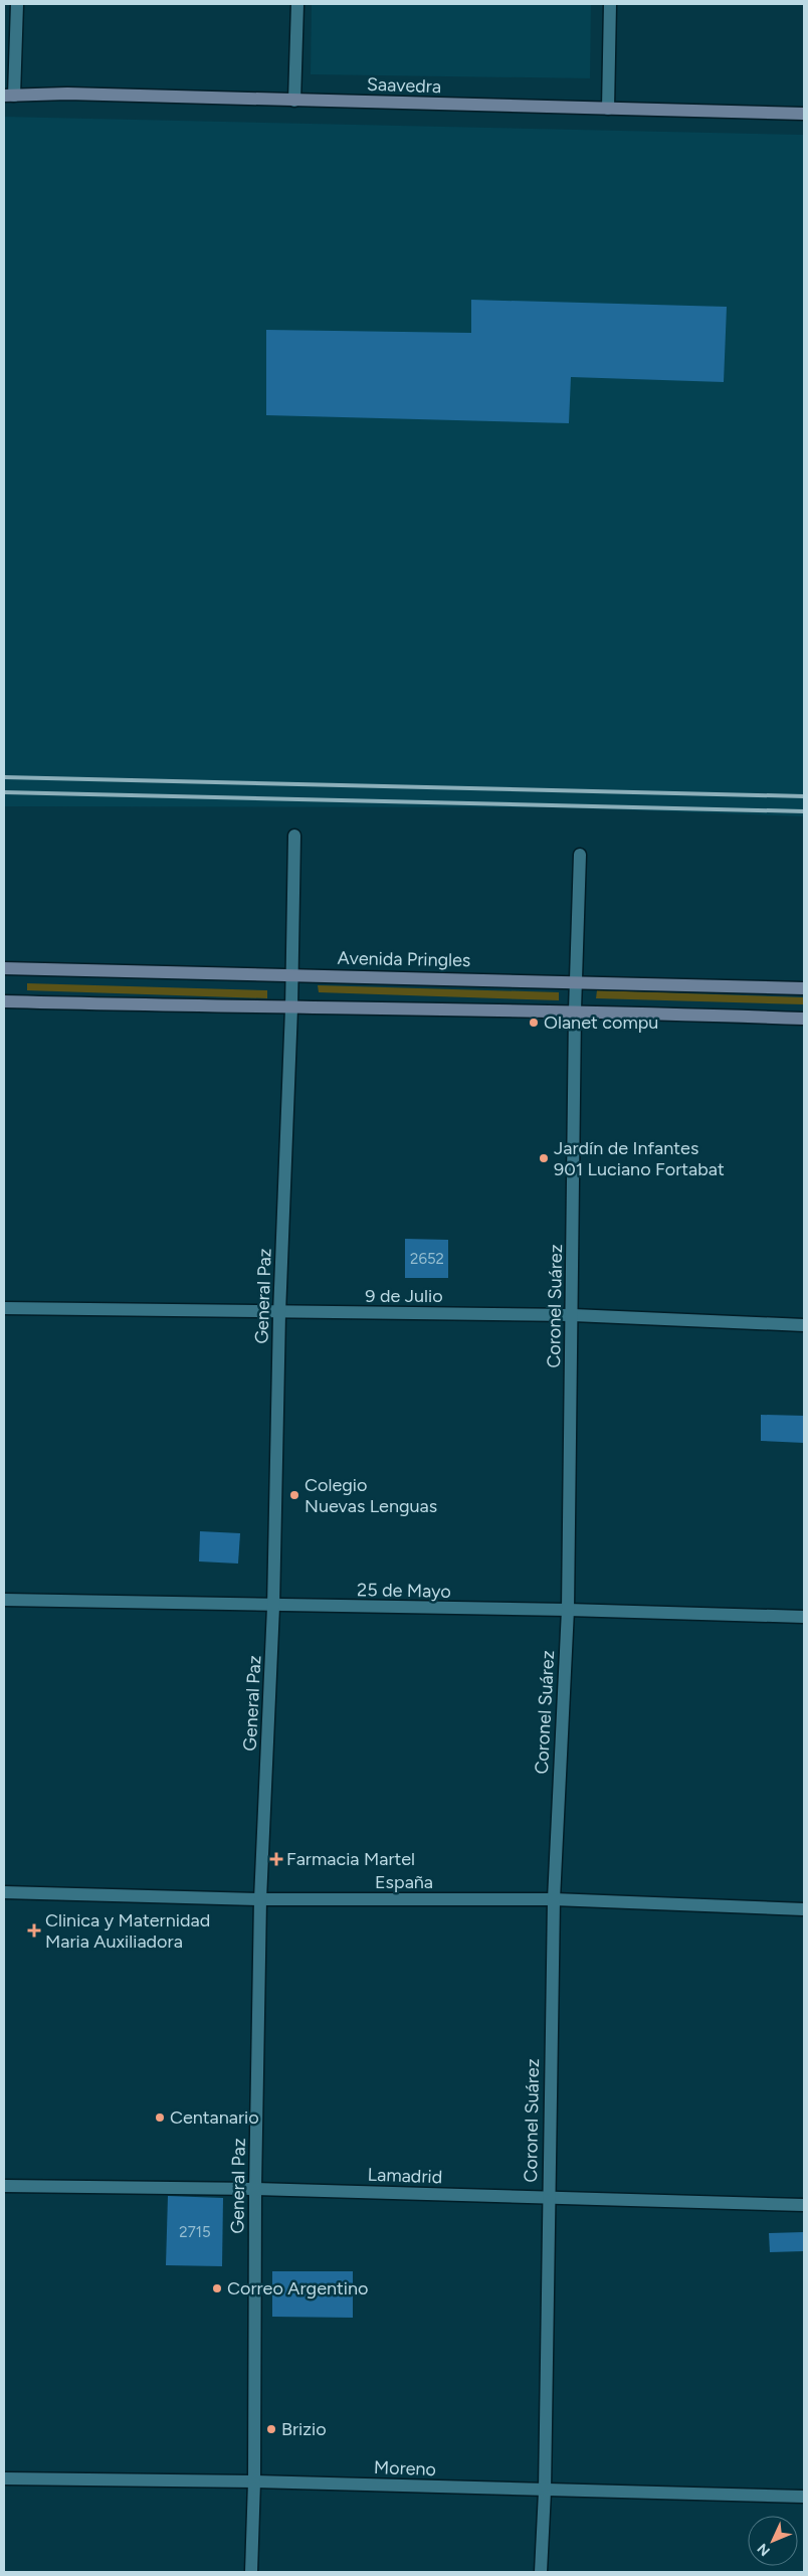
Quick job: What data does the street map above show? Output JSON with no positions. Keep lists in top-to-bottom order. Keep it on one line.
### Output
{"streets":{"main road":["Saavedra","Avenida Pringles"],"street":["General Paz","9 de Julio","Coronel Suárez","25 de Mayo","España","Lamadrid","Moreno"]},"crossings":[["Avenida Pringles","General Paz"],["Avenida Pringles","Coronel Suárez"],["General Paz","9 de Julio"],["General Paz","25 de Mayo"],["General Paz","España"],["General Paz","Lamadrid"],["General Paz","Moreno"],["9 de Julio","Coronel Suárez"],["Coronel Suárez","25 de Mayo"],["Coronel Suárez","España"],["Coronel Suárez","Lamadrid"],["Coronel Suárez","Moreno"]],"places":{"other":["Olanet compu","Jardín de Infantes 901 Luciano Fortabat","Colegio Nuevas Lenguas","Centanario","Correo Argentino","Brizio"],"health":["Farmacia Martel","Clinica y Maternidad Maria Auxiliadora"]},"house_numbers":["2652","2715"],"north":"bottom left"}
